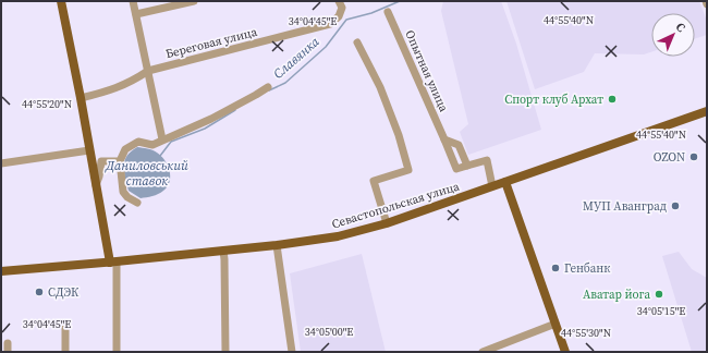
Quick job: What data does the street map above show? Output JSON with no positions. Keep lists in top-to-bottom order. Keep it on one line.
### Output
{"streets":{"main road":["Севастопольская улица"],"street":["Береговая улица","Опытная улица"]},"crossings":[["Опытная улица","Севастопольская улица"]],"water":["Славянка","Даниловський ставок"],"places":["Спорт клуб Архат","OZON","МУП Аванград","Генбанк","СДЭК","Аватар йога"],"north":"top right","coordinates":["44°55'40\"N","34°04'45\"E","44°55'20\"N","34°05'15\"E","34°05'00\"E","44°55'30\"N"]}
